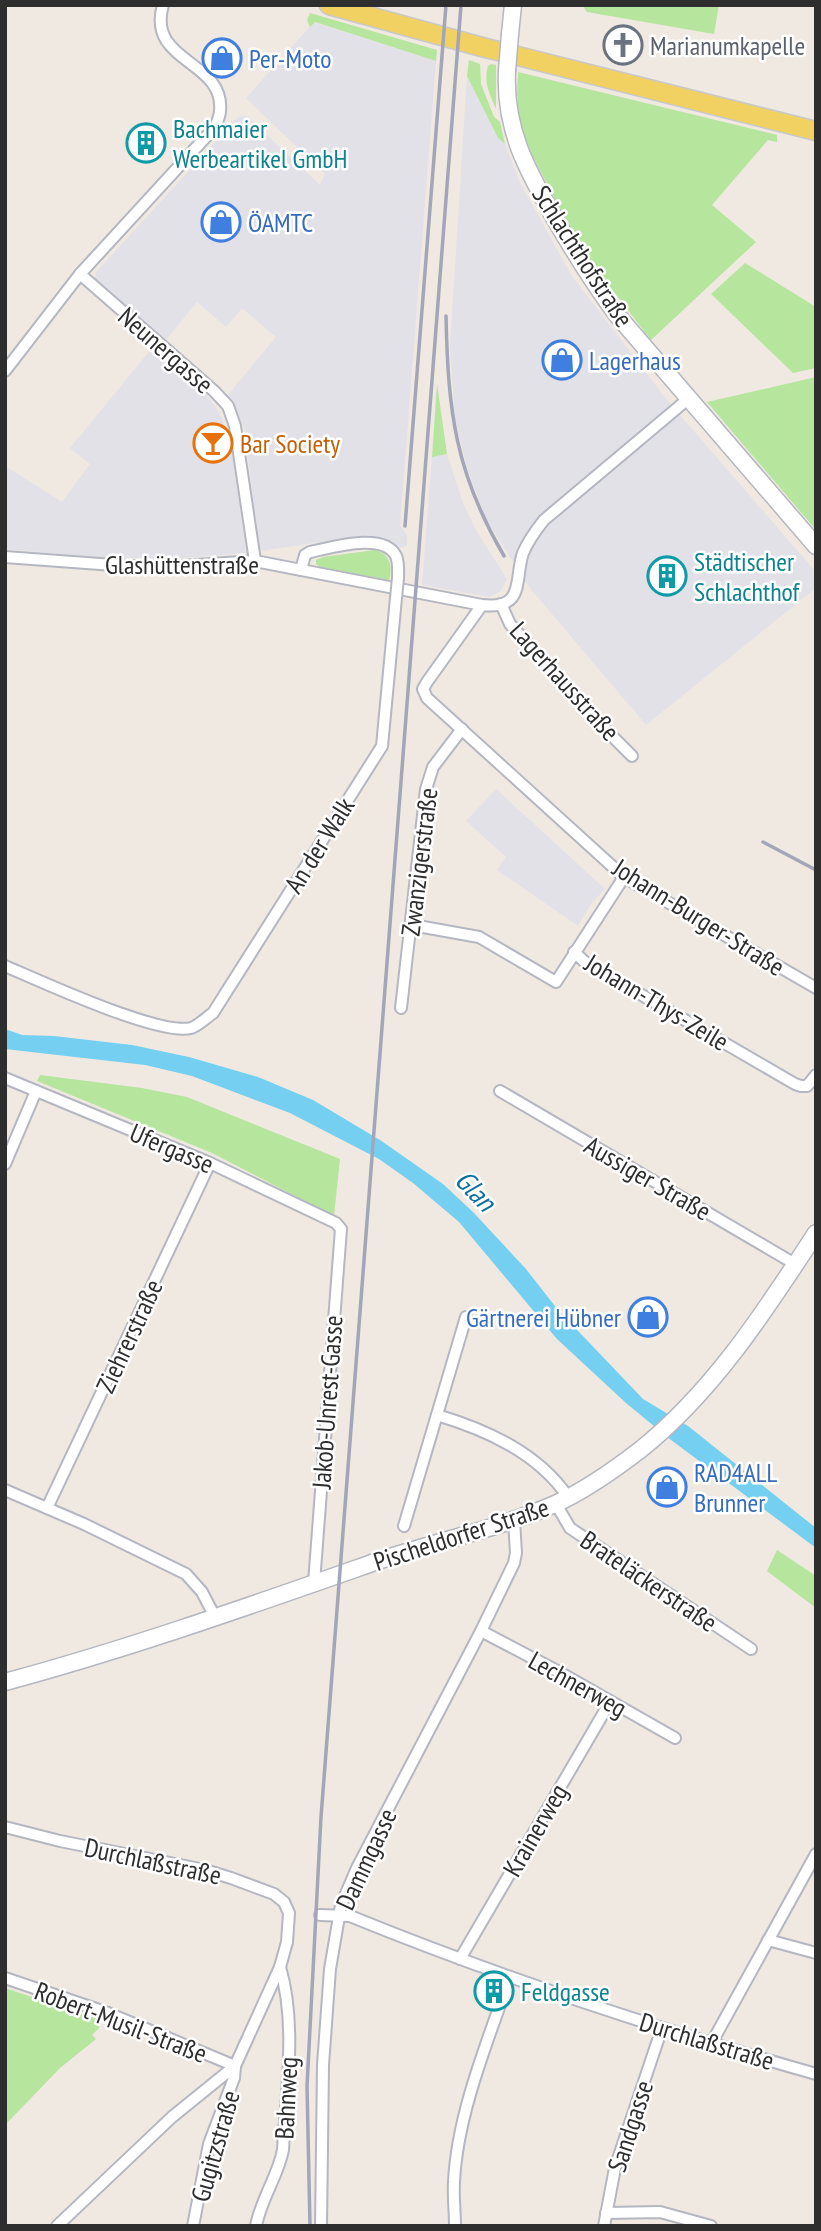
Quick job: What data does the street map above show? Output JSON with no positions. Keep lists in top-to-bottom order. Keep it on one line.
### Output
{"streets":{"main road":["Schlachthofstraße","Pischeldorfer Straße"],"street":["Neunergasse","Glashüttenstraße","Lagerhausstraße","An der Walk","Zwanzigerstraße","Johann-Burger-Straße","Johann-Thys-Zeile","Ufergasse","Aussiger Straße","Ziehrerstraße","Jakob-Unrest-Gasse","Brateläckerstraße","Lechnerweg","Krainerweg","Dammgasse","Durchlaßstraße","Robert-Musil-Straße","Bahnweg","Sandgasse","Gugitzstraße"]},"crossings":[["Neunergasse","Glashüttenstraße"],["Glashüttenstraße","An der Walk"],["Zwanzigerstraße","Johann-Burger-Straße"],["Johann-Burger-Straße","Johann-Thys-Zeile"],["Ufergasse","Ziehrerstraße"],["Ufergasse","Jakob-Unrest-Gasse"],["Aussiger Straße","Pischeldorfer Straße"],["Jakob-Unrest-Gasse","Pischeldorfer Straße"],["Pischeldorfer Straße","Brateläckerstraße"],["Pischeldorfer Straße","Dammgasse"],["Lechnerweg","Krainerweg"],["Lechnerweg","Dammgasse"],["Krainerweg","Durchlaßstraße"],["Dammgasse","Durchlaßstraße"],["Durchlaßstraße","Bahnweg"],["Durchlaßstraße","Sandgasse"],["Durchlaßstraße","Gugitzstraße"],["Robert-Musil-Straße","Gugitzstraße"],["Bahnweg","Gugitzstraße"]],"water":["Glan"],"places":{"church":["Marianumkapelle"],"shop":["Per-Moto","ÖAMTC","Lagerhaus","Gärtnerei Hübner","RAD4ALL Brunner"],"building":["Bachmaier Werbeartikel GmbH","Städtischer Schlachthof","Feldgasse"],"bar":["Bar Society"]}}
